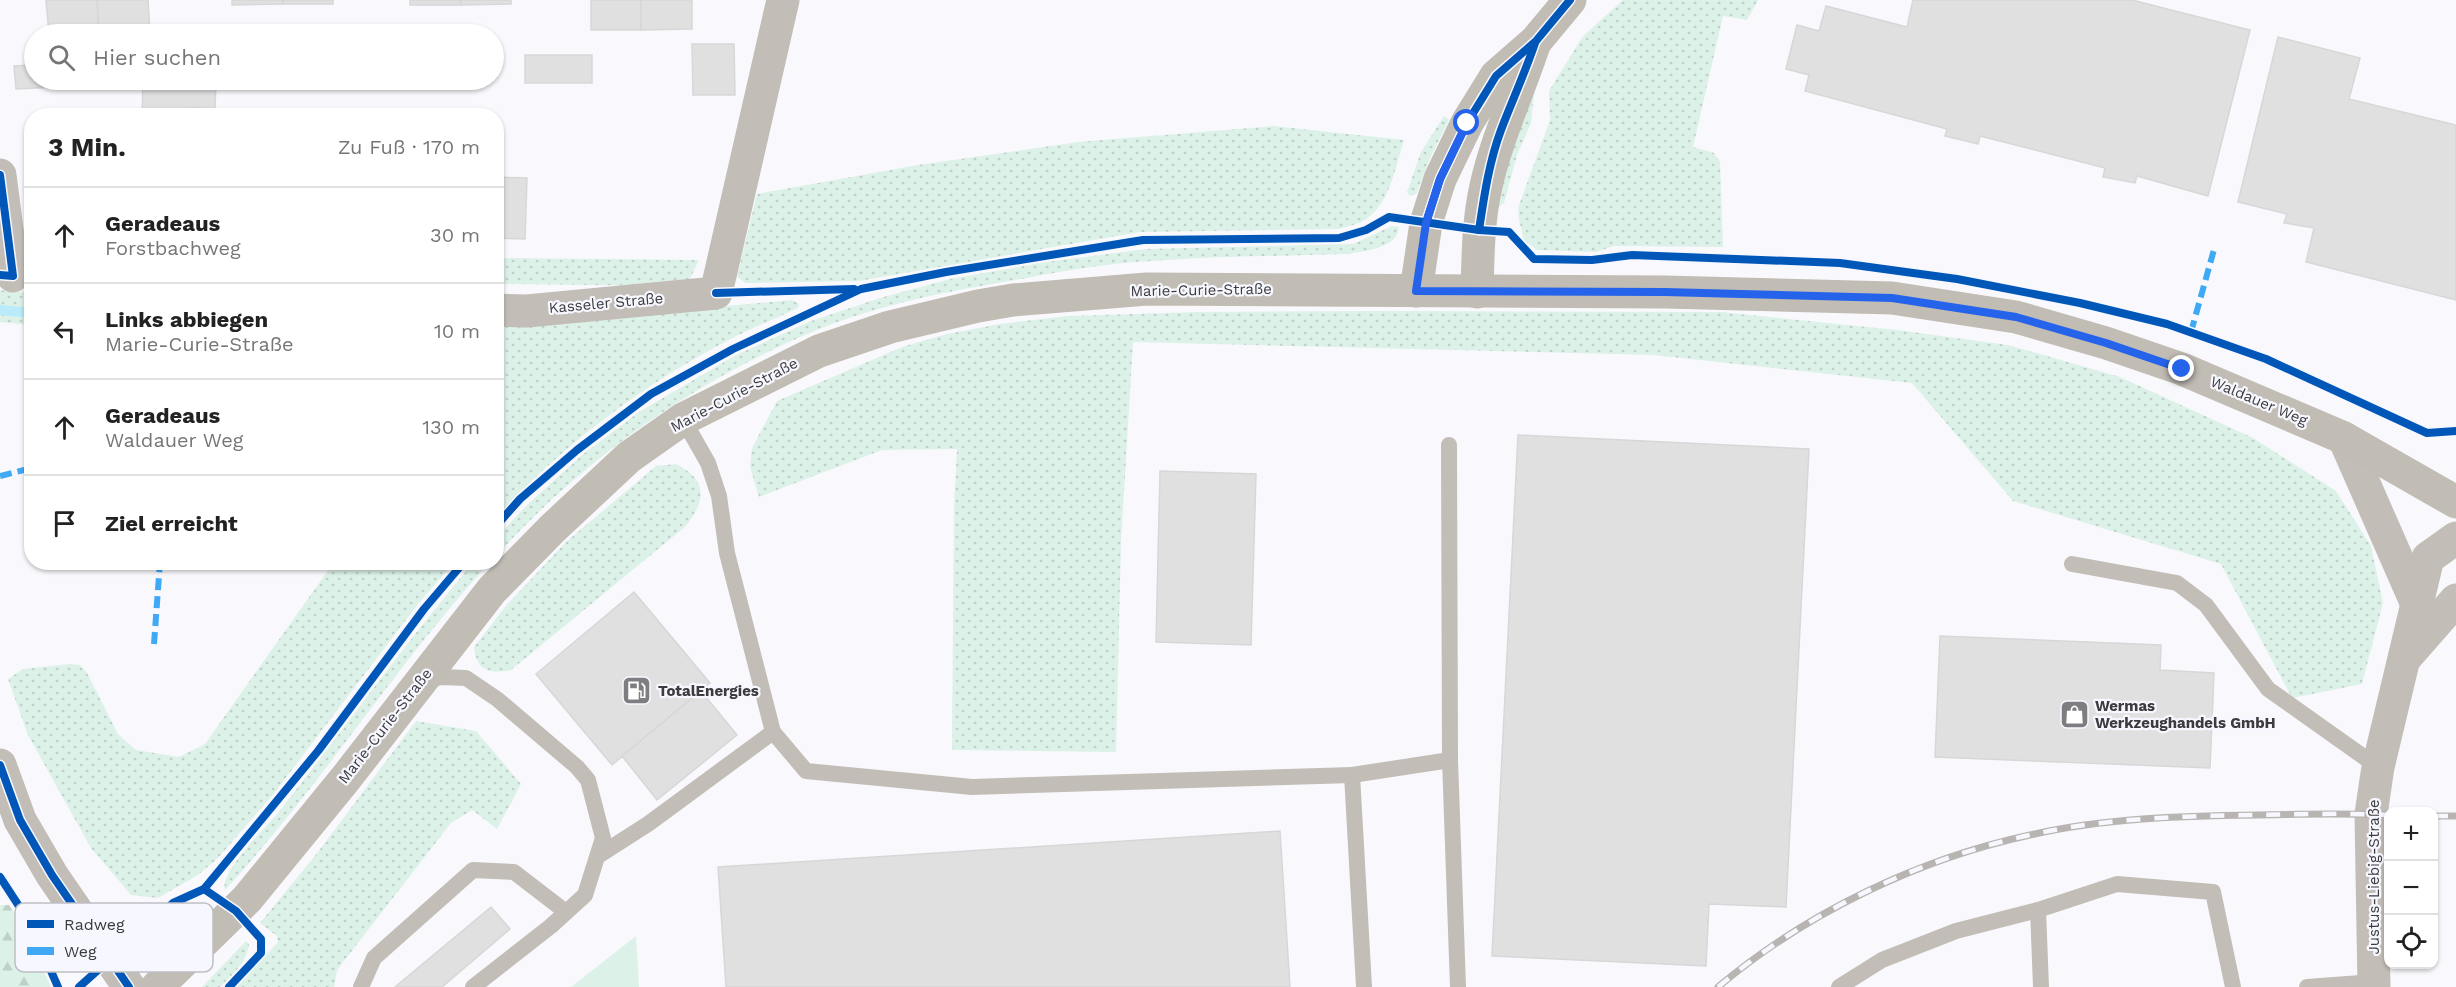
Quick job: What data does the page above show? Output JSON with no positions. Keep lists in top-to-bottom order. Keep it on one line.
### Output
{"streets":{"street":["Marie-Curie-Straße","Kasseler Straße","Waldauer Weg","Justus-Liebig-Straße"]},"crossings":[["Marie-Curie-Straße","Waldauer Weg"]],"places":{"fuel station":["TotalEnergies"],"shop":["Wermas Werkzeughandels GmbH"]},"legend":["Radweg","Weg"],"page":{"search":"Hier suchen","heading":["3 Min.","Zu Fuß · 170 m"],"list":[["Geradeaus","Forstbachweg","30 m"],["Links abbiegen","Marie-Curie-Straße","10 m"],["Geradeaus","Waldauer Weg","130 m"],"Ziel erreicht"],"map_buttons":["+","−"]}}
